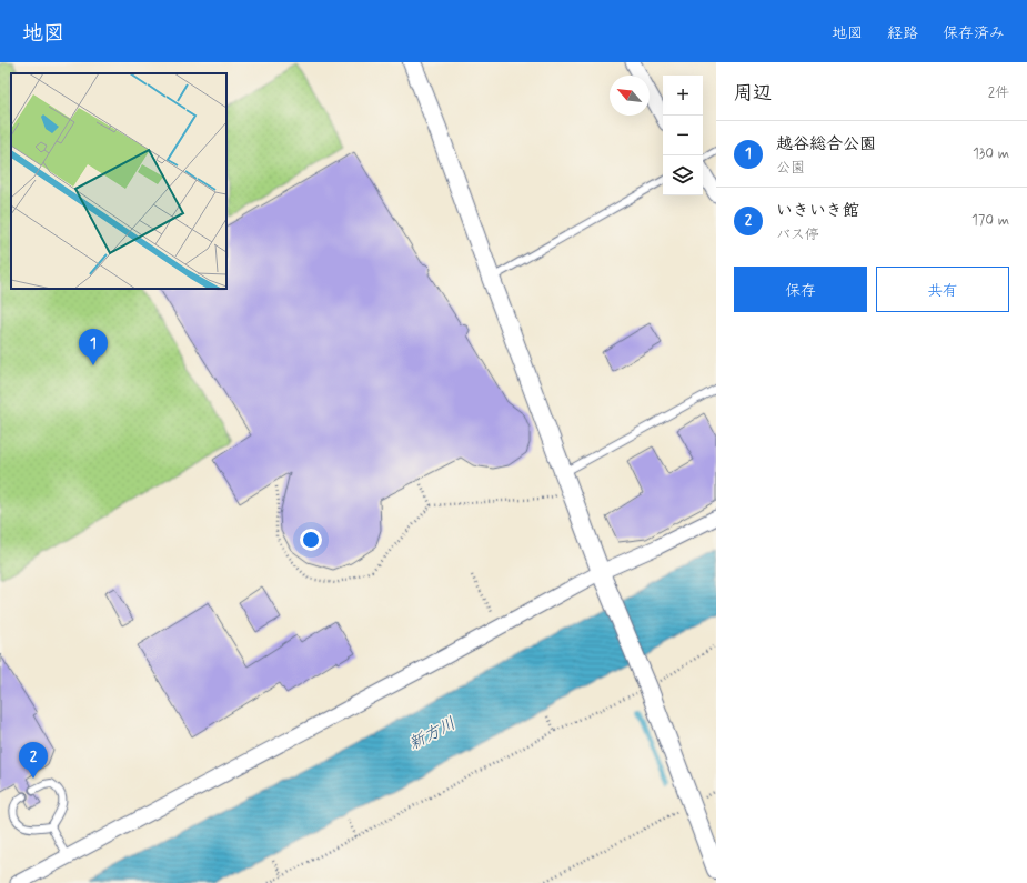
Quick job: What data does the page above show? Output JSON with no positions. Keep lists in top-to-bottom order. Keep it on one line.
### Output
{"water":["新方川"],"north":"top left","page":{"header":"地図","nav":["地図","経路","保存済み"],"heading":["周辺","2件"],"map_buttons":["+","−"],"list":[{"mark":"1","name":"越谷総合公園","note":"公園","value":"130 m"},{"mark":"2","name":"いきいき館","note":"バス停","value":"170 m"}],"buttons":["保存","共有"],"pins":["1","2"]}}
